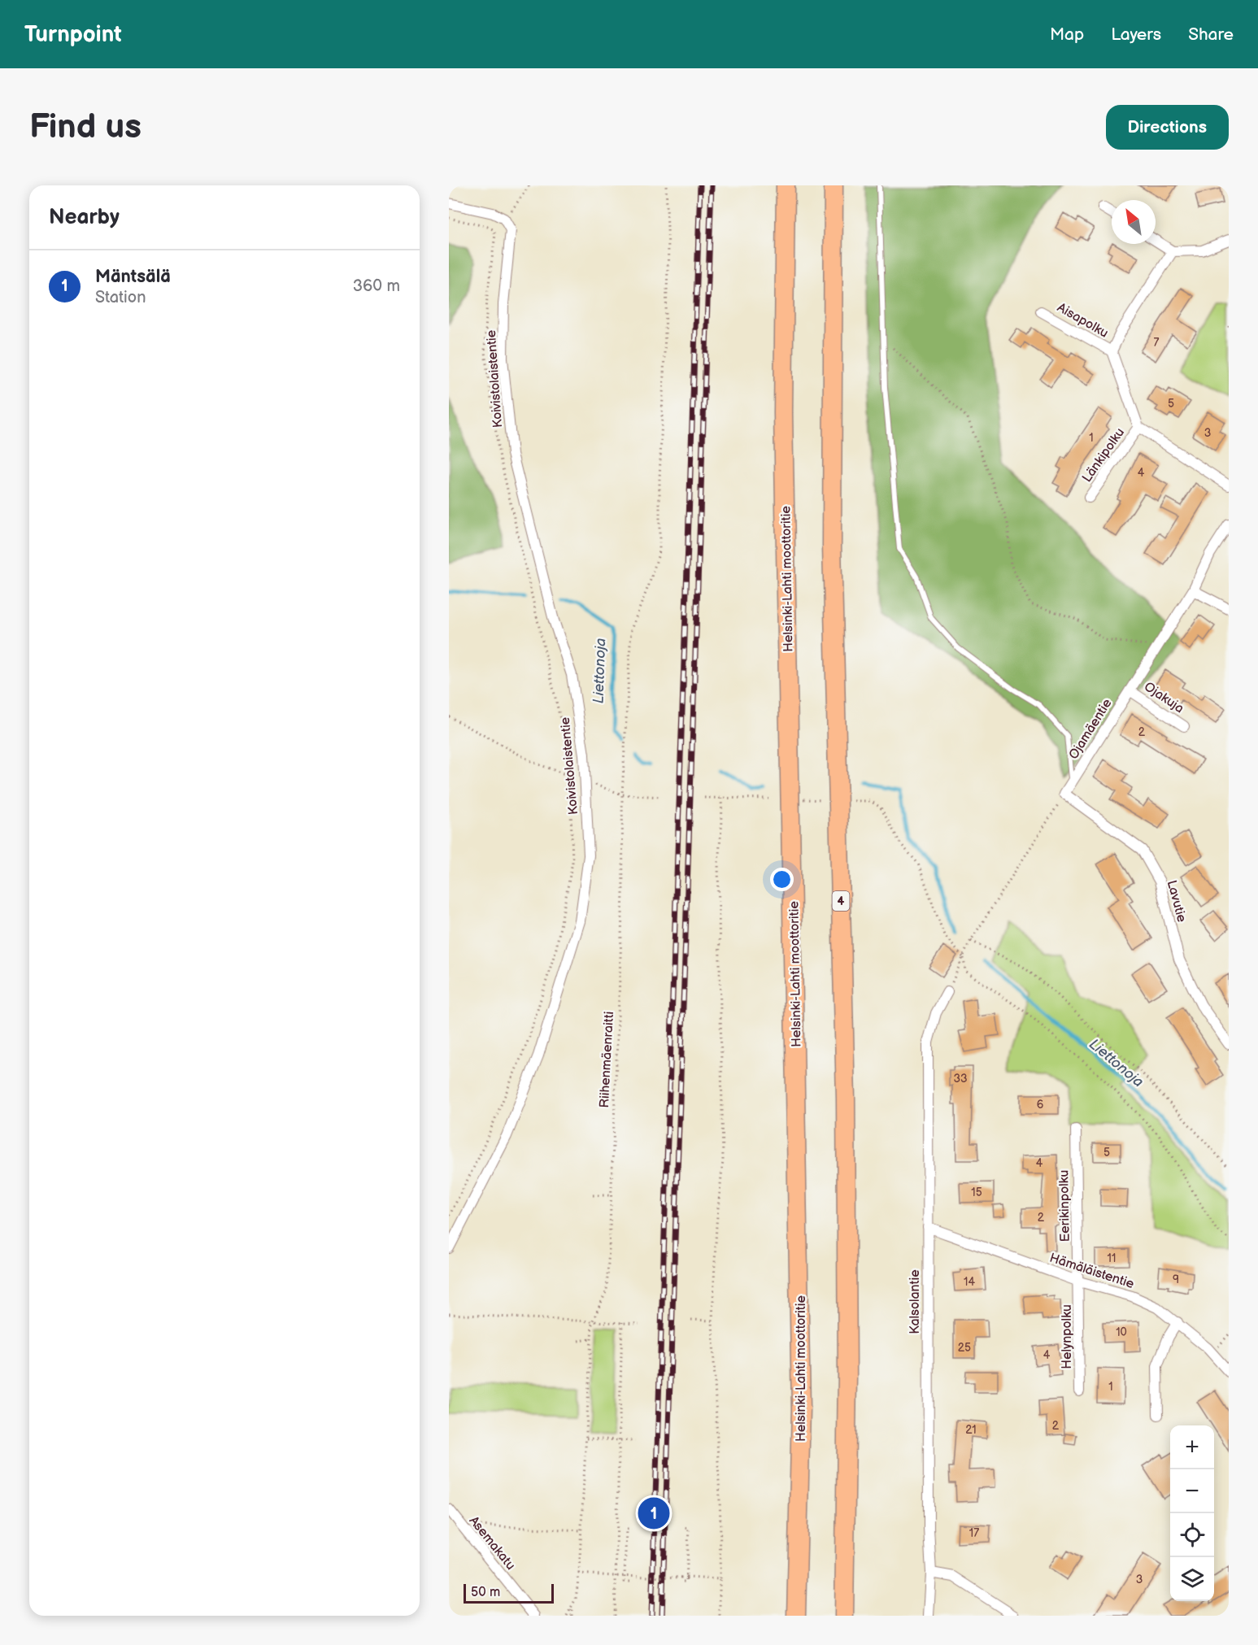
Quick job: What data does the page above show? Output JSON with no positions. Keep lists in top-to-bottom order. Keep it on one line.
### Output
{"streets":{"highway":["Helsinki-Lahti moottoritie","4"],"street":["Aisapolku","Koivistolaistentie","Länkipolku","Ojakuja","Ojamäentie","Lavutie","Eerikinpolku","Hämäläistentie","Kalsolantie","Helynpolku","Asemakatu"],"path":["Riihenmäenraitti"]},"crossings":[["Ojakuja","Ojamäentie"],["Ojamäentie","Lavutie"],["Eerikinpolku","Hämäläistentie"],["Eerikinpolku","Helynpolku"],["Hämäläistentie","Kalsolantie"],["Hämäläistentie","Helynpolku"]],"water":["Liettonoja"],"house_numbers":["7","5","3","1","4","2","33","6","5","4","15","2","11","9","14","10","25","4","1","2","21","17","3"],"scale_bar":"50 m","north":"top left","page":{"header":"Turnpoint","nav":["Map","Layers","Share"],"buttons":"Directions","title":"Find us","heading":"Nearby","list":[{"mark":"1","name":"Mäntsälä","note":"Station","value":"360 m"}],"map_buttons":["+","−"],"pins":"1","scale":"50 m"}}
